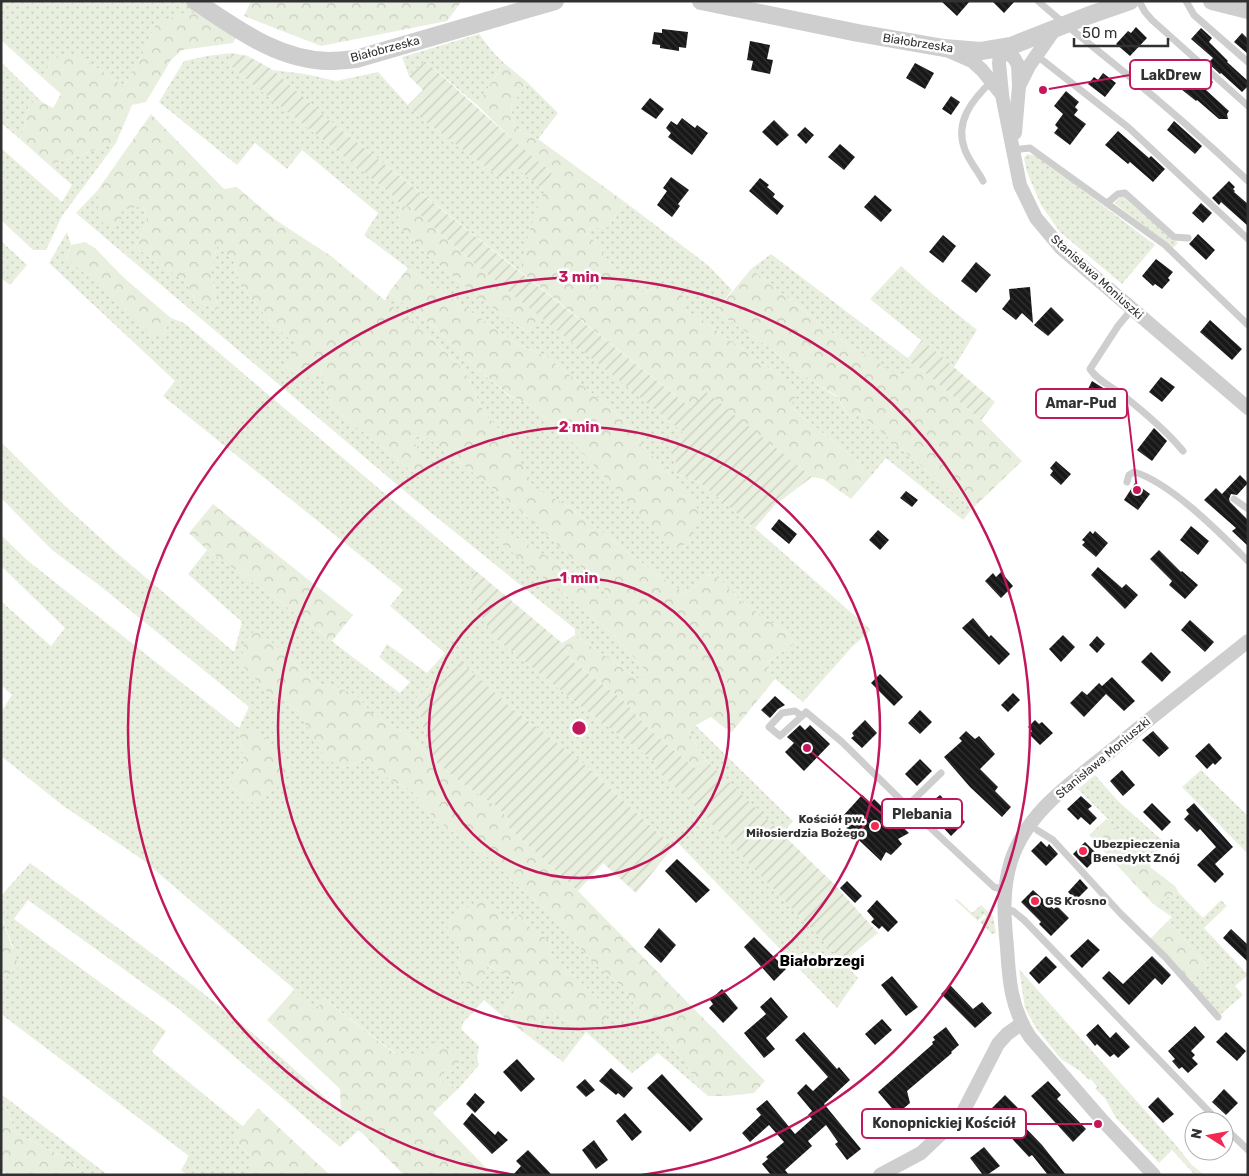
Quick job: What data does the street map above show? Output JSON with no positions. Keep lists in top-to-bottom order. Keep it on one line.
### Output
{"streets":{"street":["Białobrzeska","Stanisława Moniuszki"]},"crossings":[["Białobrzeska","Stanisława Moniuszki"]],"districts":["Białobrzegi"],"places":["LakDrew","Amar-Pud","Plebania","Kościół pw. Miłosierdzia Bożego","Ubezpieczenia Benedykt Znój","GS Krosno","Konopnickiej Kościół"],"scale_bar":"50 m","north":"left","rings":["3 min","2 min","1 min"]}
